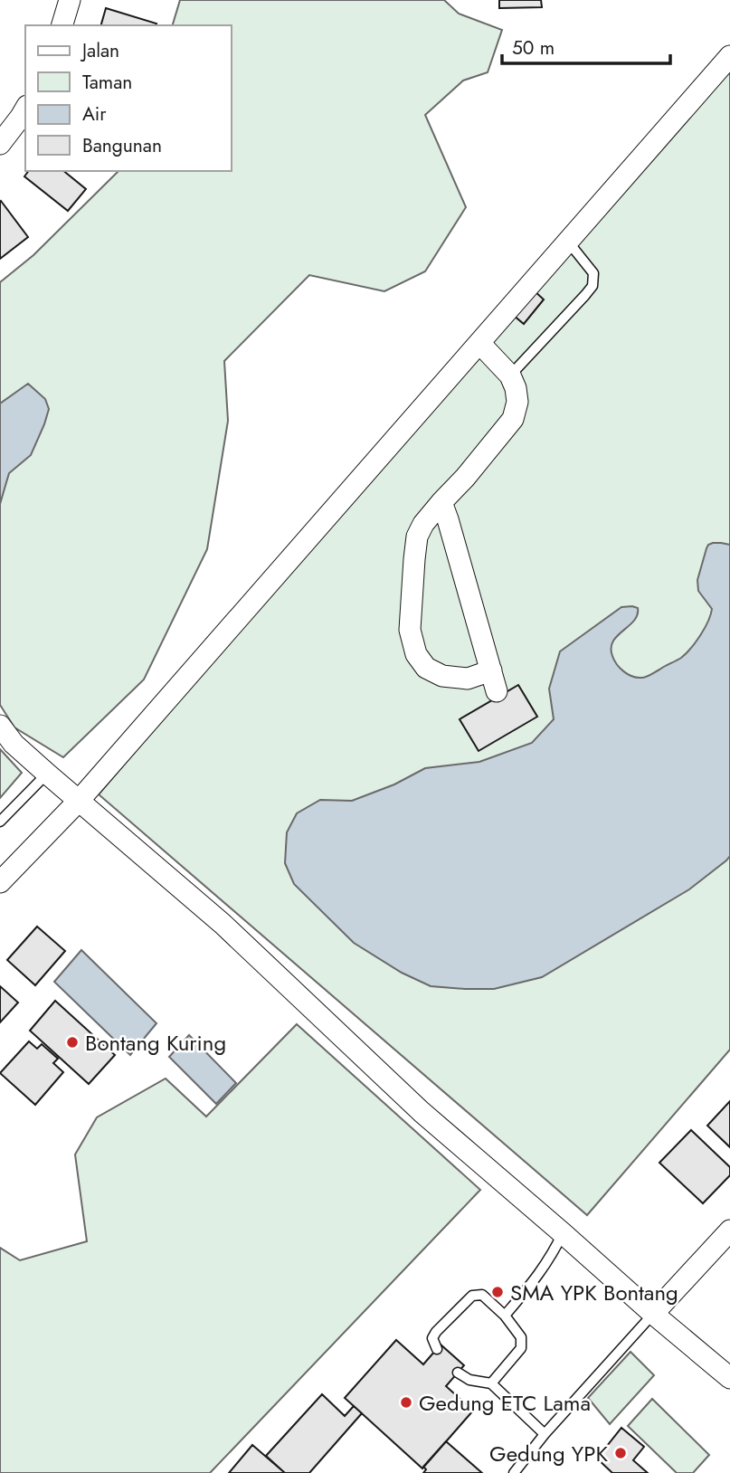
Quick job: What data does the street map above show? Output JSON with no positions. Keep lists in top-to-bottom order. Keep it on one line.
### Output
{"places":["Bontang Kuring","SMA YPK Bontang","Gedung ETC Lama","Gedung YPK"],"legend":["Jalan","Taman","Air","Bangunan"],"scale_bar":"50 m"}
